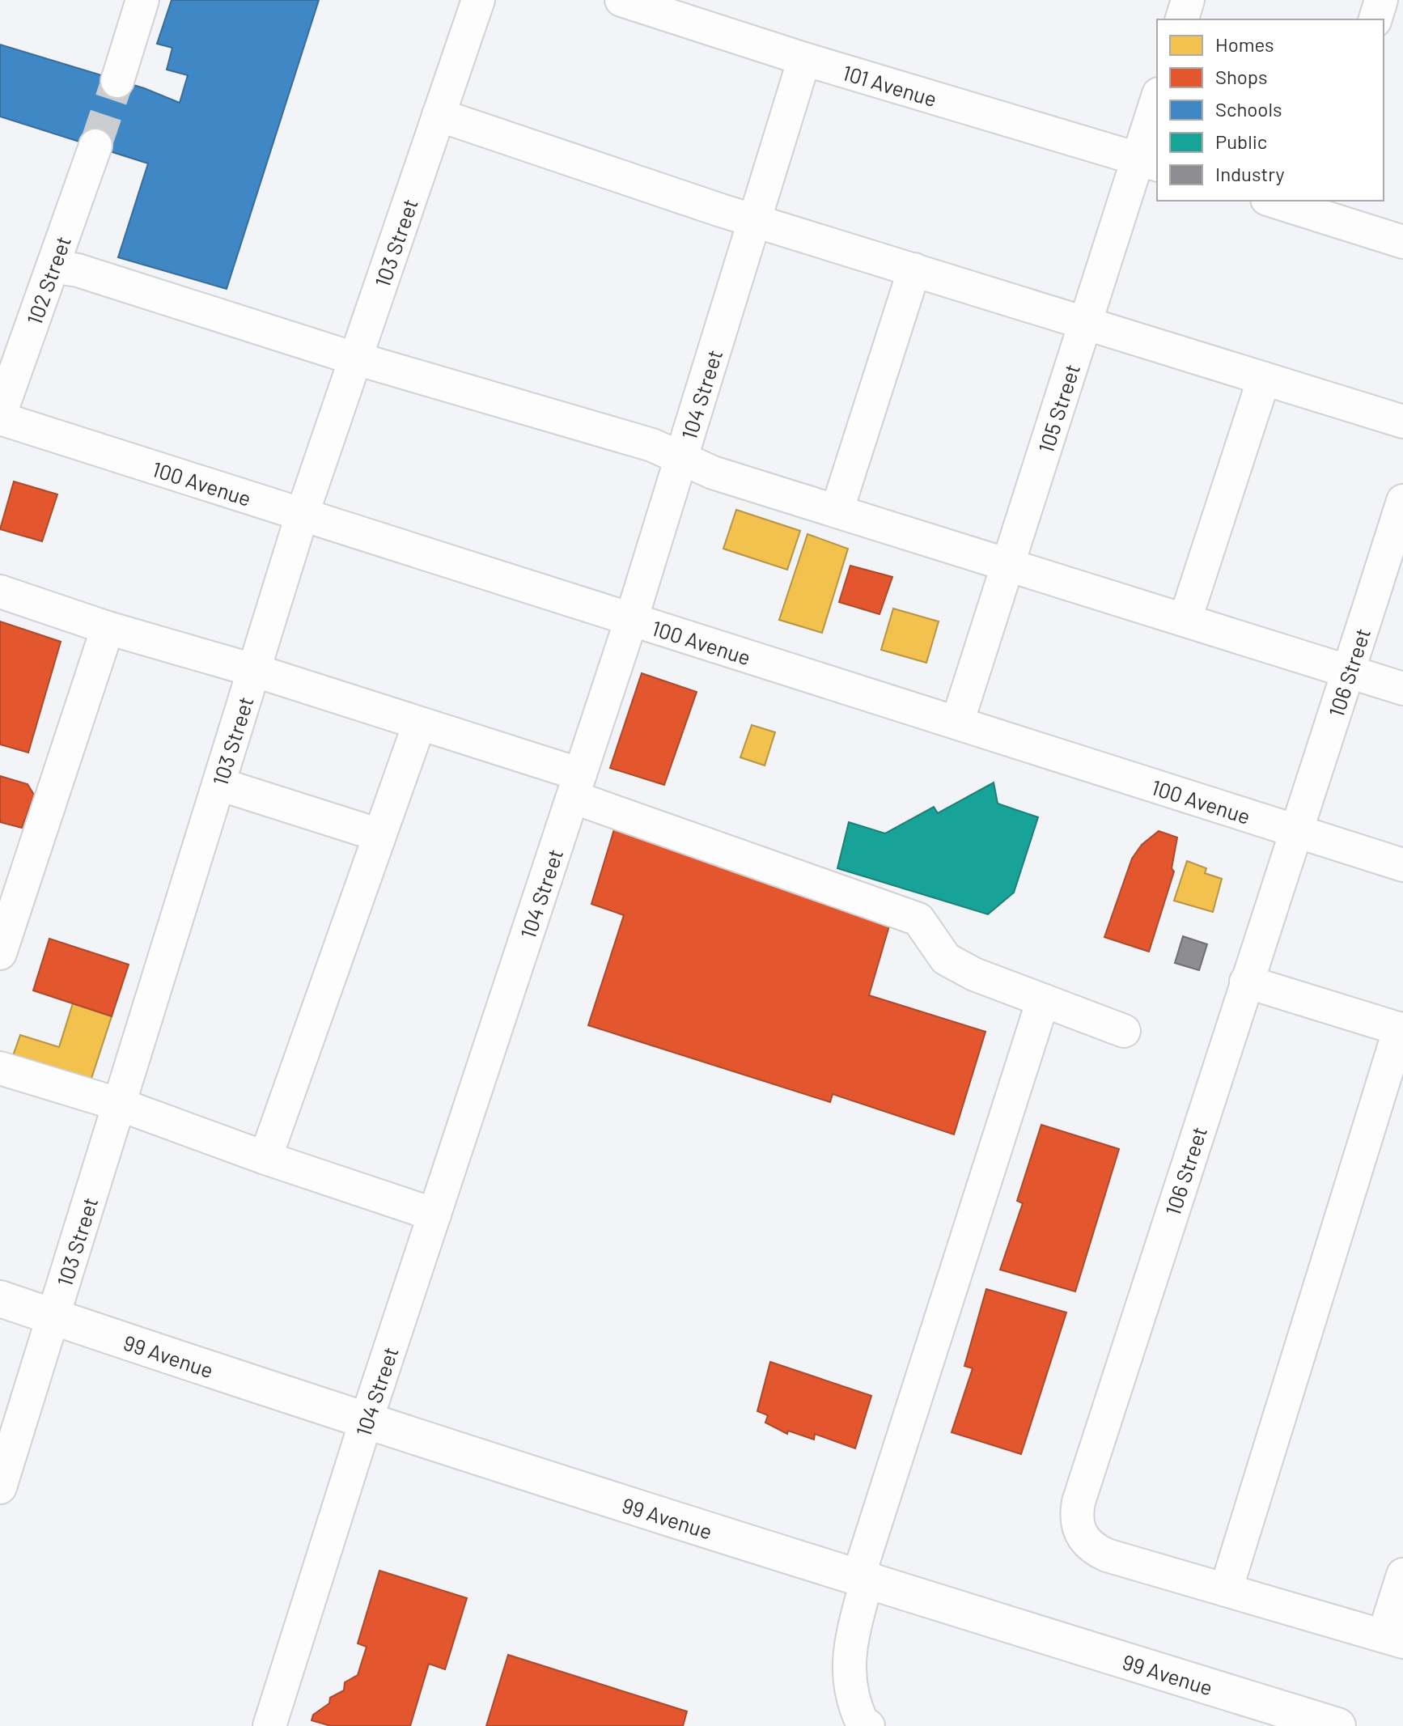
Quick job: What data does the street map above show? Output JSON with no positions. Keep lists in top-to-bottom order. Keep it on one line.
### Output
{"streets":{"main road":["99 Avenue"],"street":["101 Avenue","103 Street","102 Street","104 Street","105 Street","100 Avenue","106 Street"]},"crossings":[["101 Avenue","104 Street"],["101 Avenue","105 Street"],["103 Street","100 Avenue"],["103 Street","99 Avenue"],["102 Street","100 Avenue"],["104 Street","100 Avenue"],["104 Street","99 Avenue"],["105 Street","100 Avenue"],["100 Avenue","106 Street"]],"legend":["Homes","Shops","Schools","Public","Industry"]}
